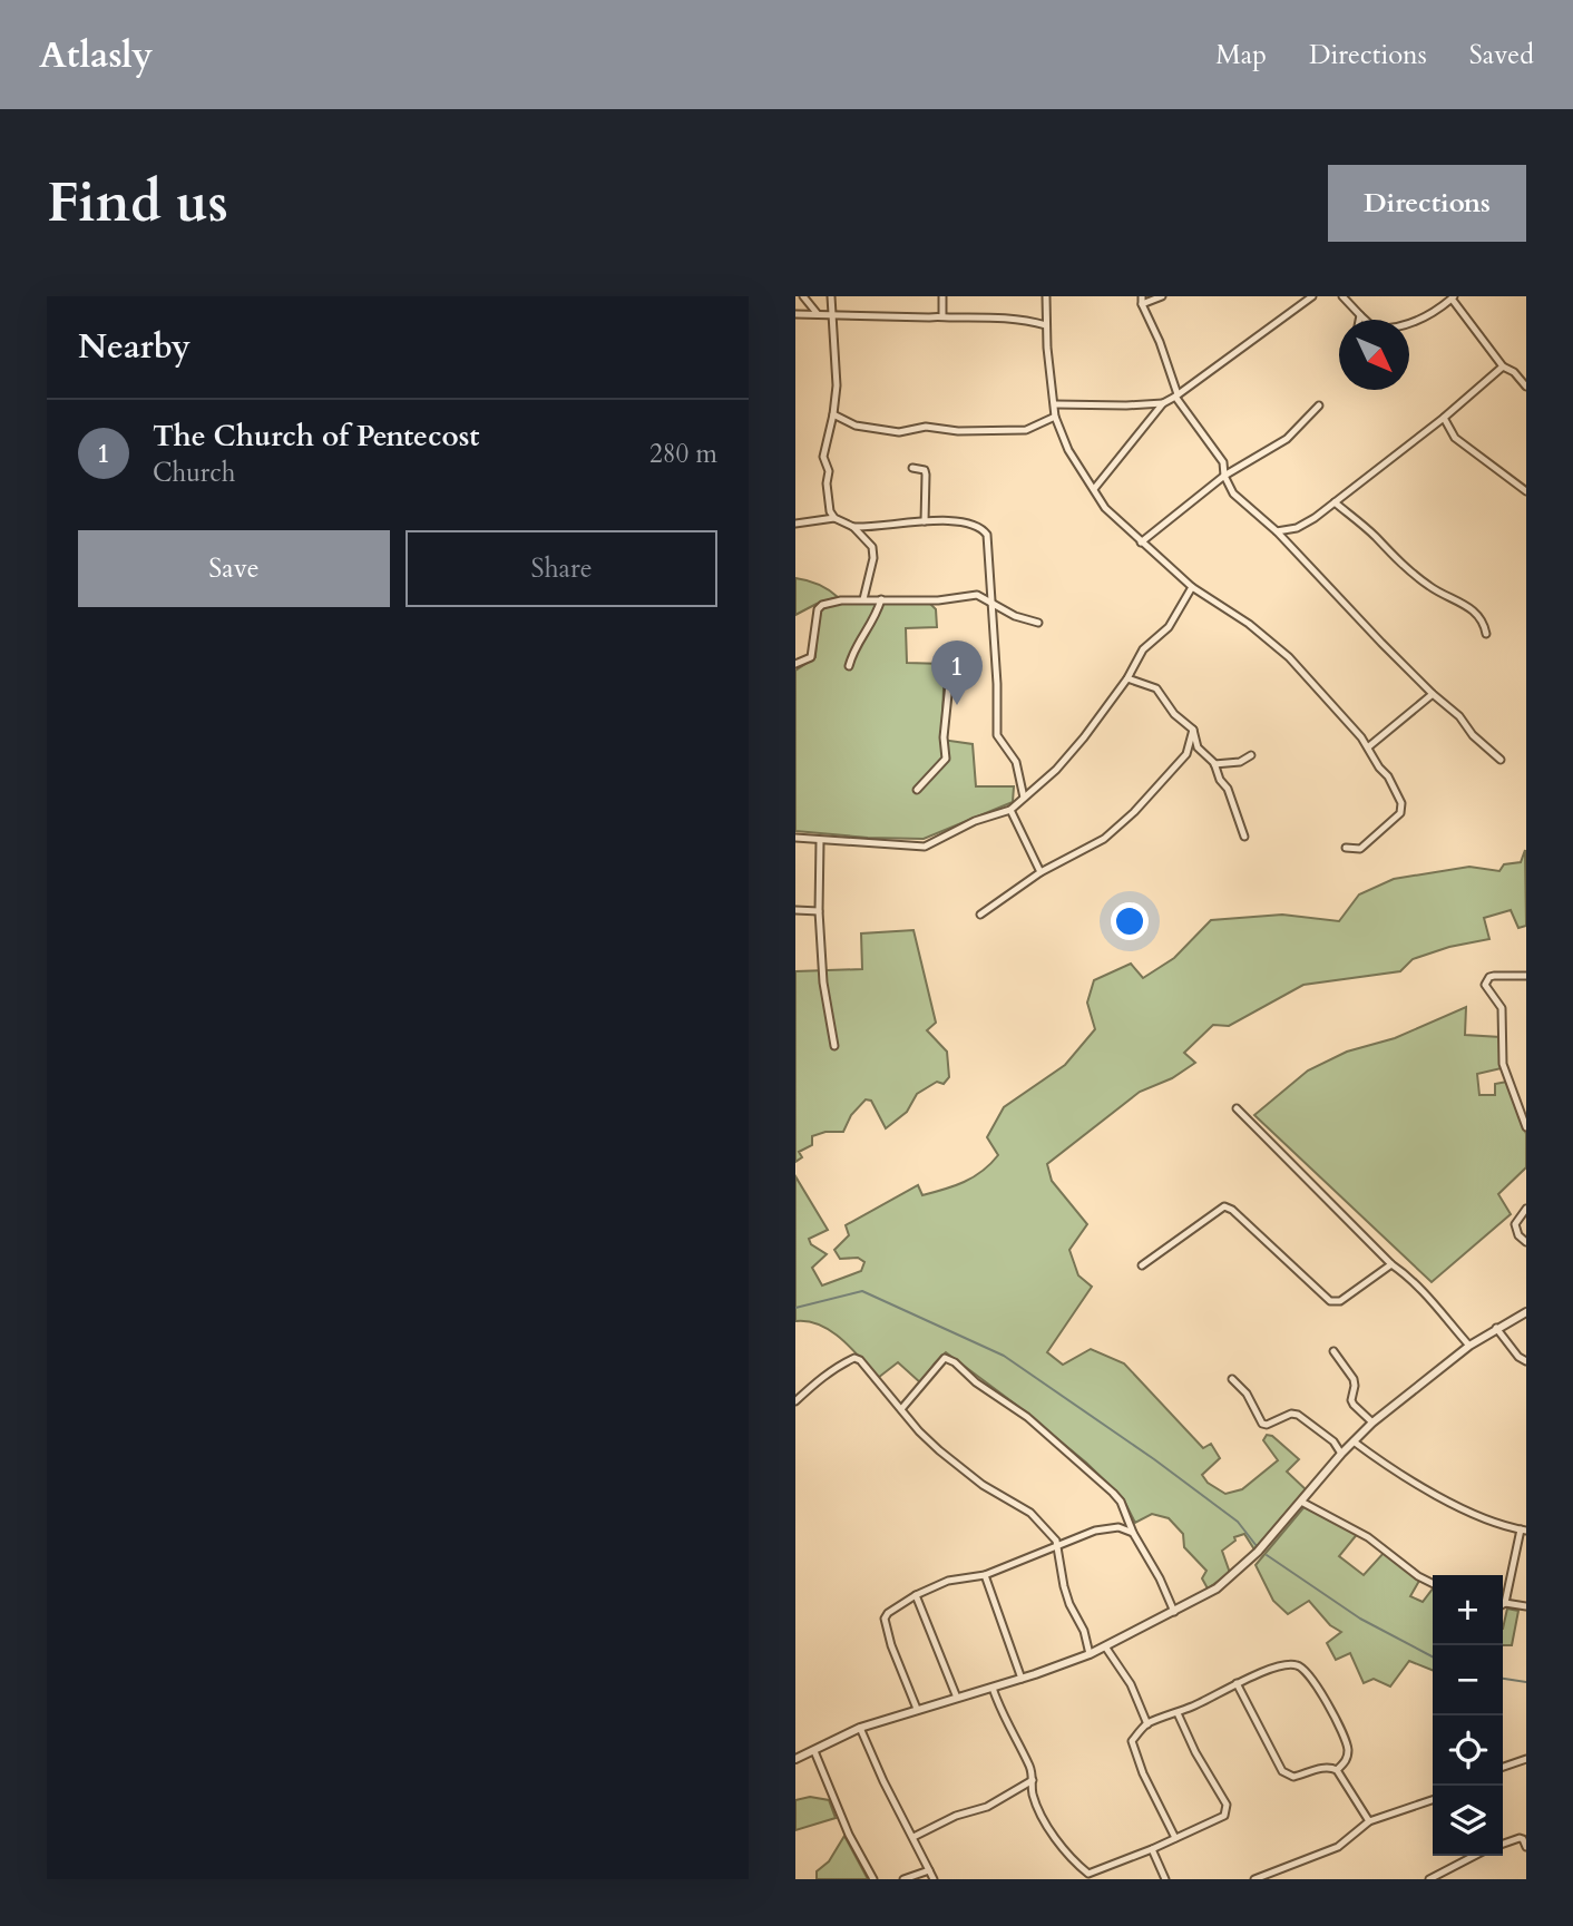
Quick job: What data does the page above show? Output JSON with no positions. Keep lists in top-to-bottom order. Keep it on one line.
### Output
{"north":"bottom right","page":{"header":"Atlasly","nav":["Map","Directions","Saved"],"buttons":["Directions",["Save","Share"]],"title":"Find us","heading":"Nearby","list":[{"mark":"1","name":"The Church of Pentecost","note":"Church","value":"280 m"}],"pins":"1","map_buttons":["+","−"]}}
